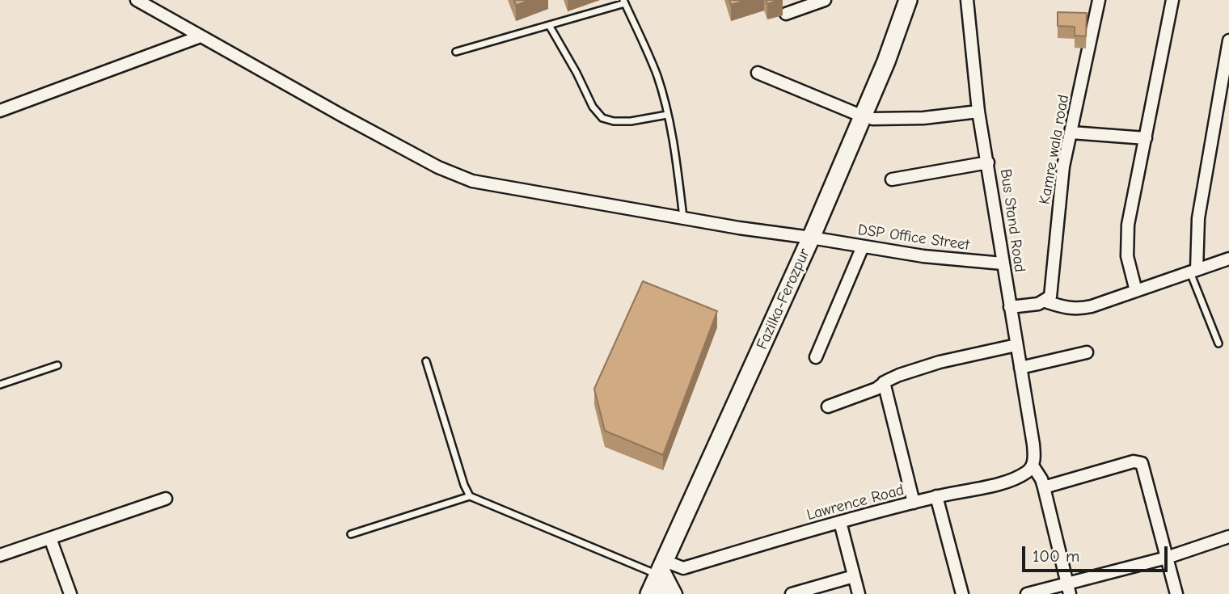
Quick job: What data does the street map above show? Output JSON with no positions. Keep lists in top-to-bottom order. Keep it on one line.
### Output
{"streets":{"main road":["Fazilka-Ferozpur"],"street":["Kamre wala road","Bus Stand Road","DSP Office Street","Lawrence Road"]},"crossings":[["Bus Stand Road","DSP Office Street"],["Bus Stand Road","Lawrence Road"],["DSP Office Street","Fazilka-Ferozpur"],["Fazilka-Ferozpur","Lawrence Road"]],"scale_bar":"100 m"}
